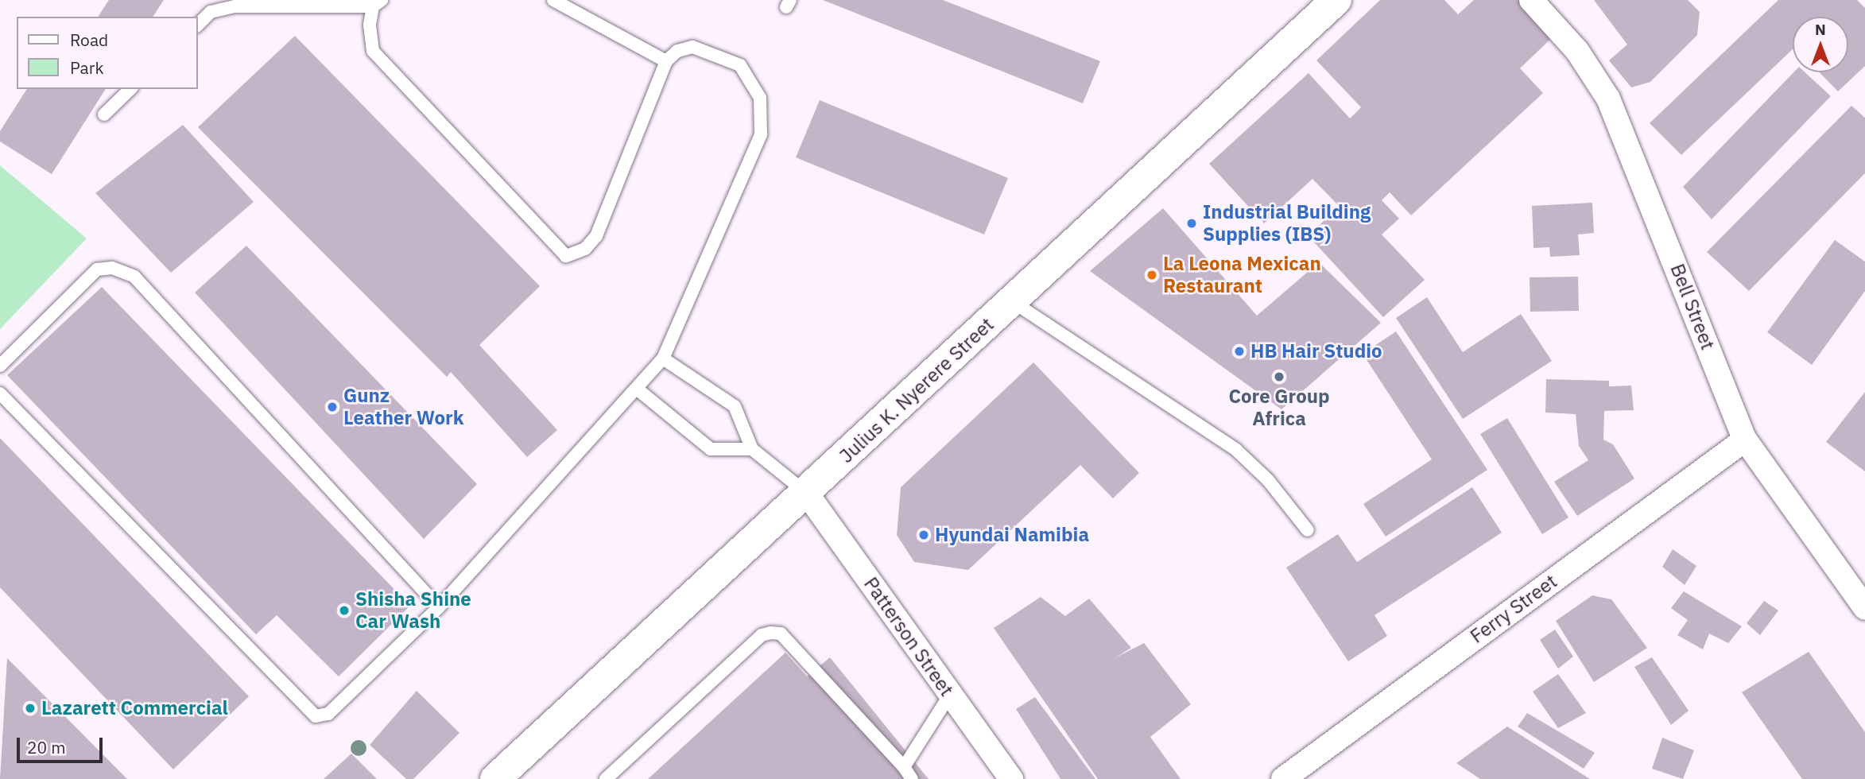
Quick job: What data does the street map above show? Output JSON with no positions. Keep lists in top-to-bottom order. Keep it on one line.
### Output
{"streets":{"street":["Bell Street","Julius K. Nyerere Street","Ferry Street","Patterson Street"]},"crossings":[["Bell Street","Ferry Street"],["Julius K. Nyerere Street","Patterson Street"]],"places":["Industrial Building Supplies (IBS)","La Leona Mexican Restaurant","HB Hair Studio","Core Group Africa","Gunz Leather Work","Hyundai Namibia","Shisha Shine Car Wash","Lazarett Commercial"],"legend":["Road","Park"],"scale_bar":"20 m","north":"top"}
